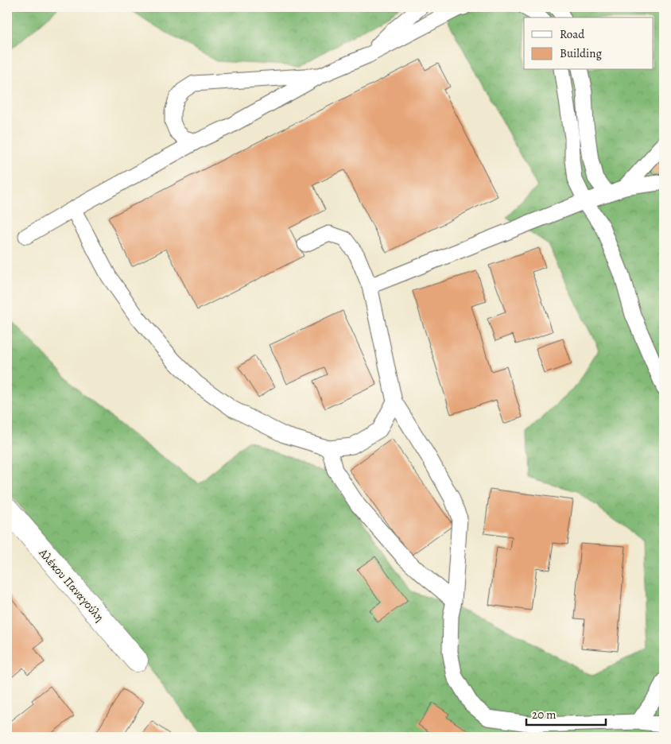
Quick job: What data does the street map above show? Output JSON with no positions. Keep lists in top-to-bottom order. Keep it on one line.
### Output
{"streets":{"street":["Αλέκου Παναγούλη"]},"legend":["Road","Building"],"scale_bar":"20 m"}
